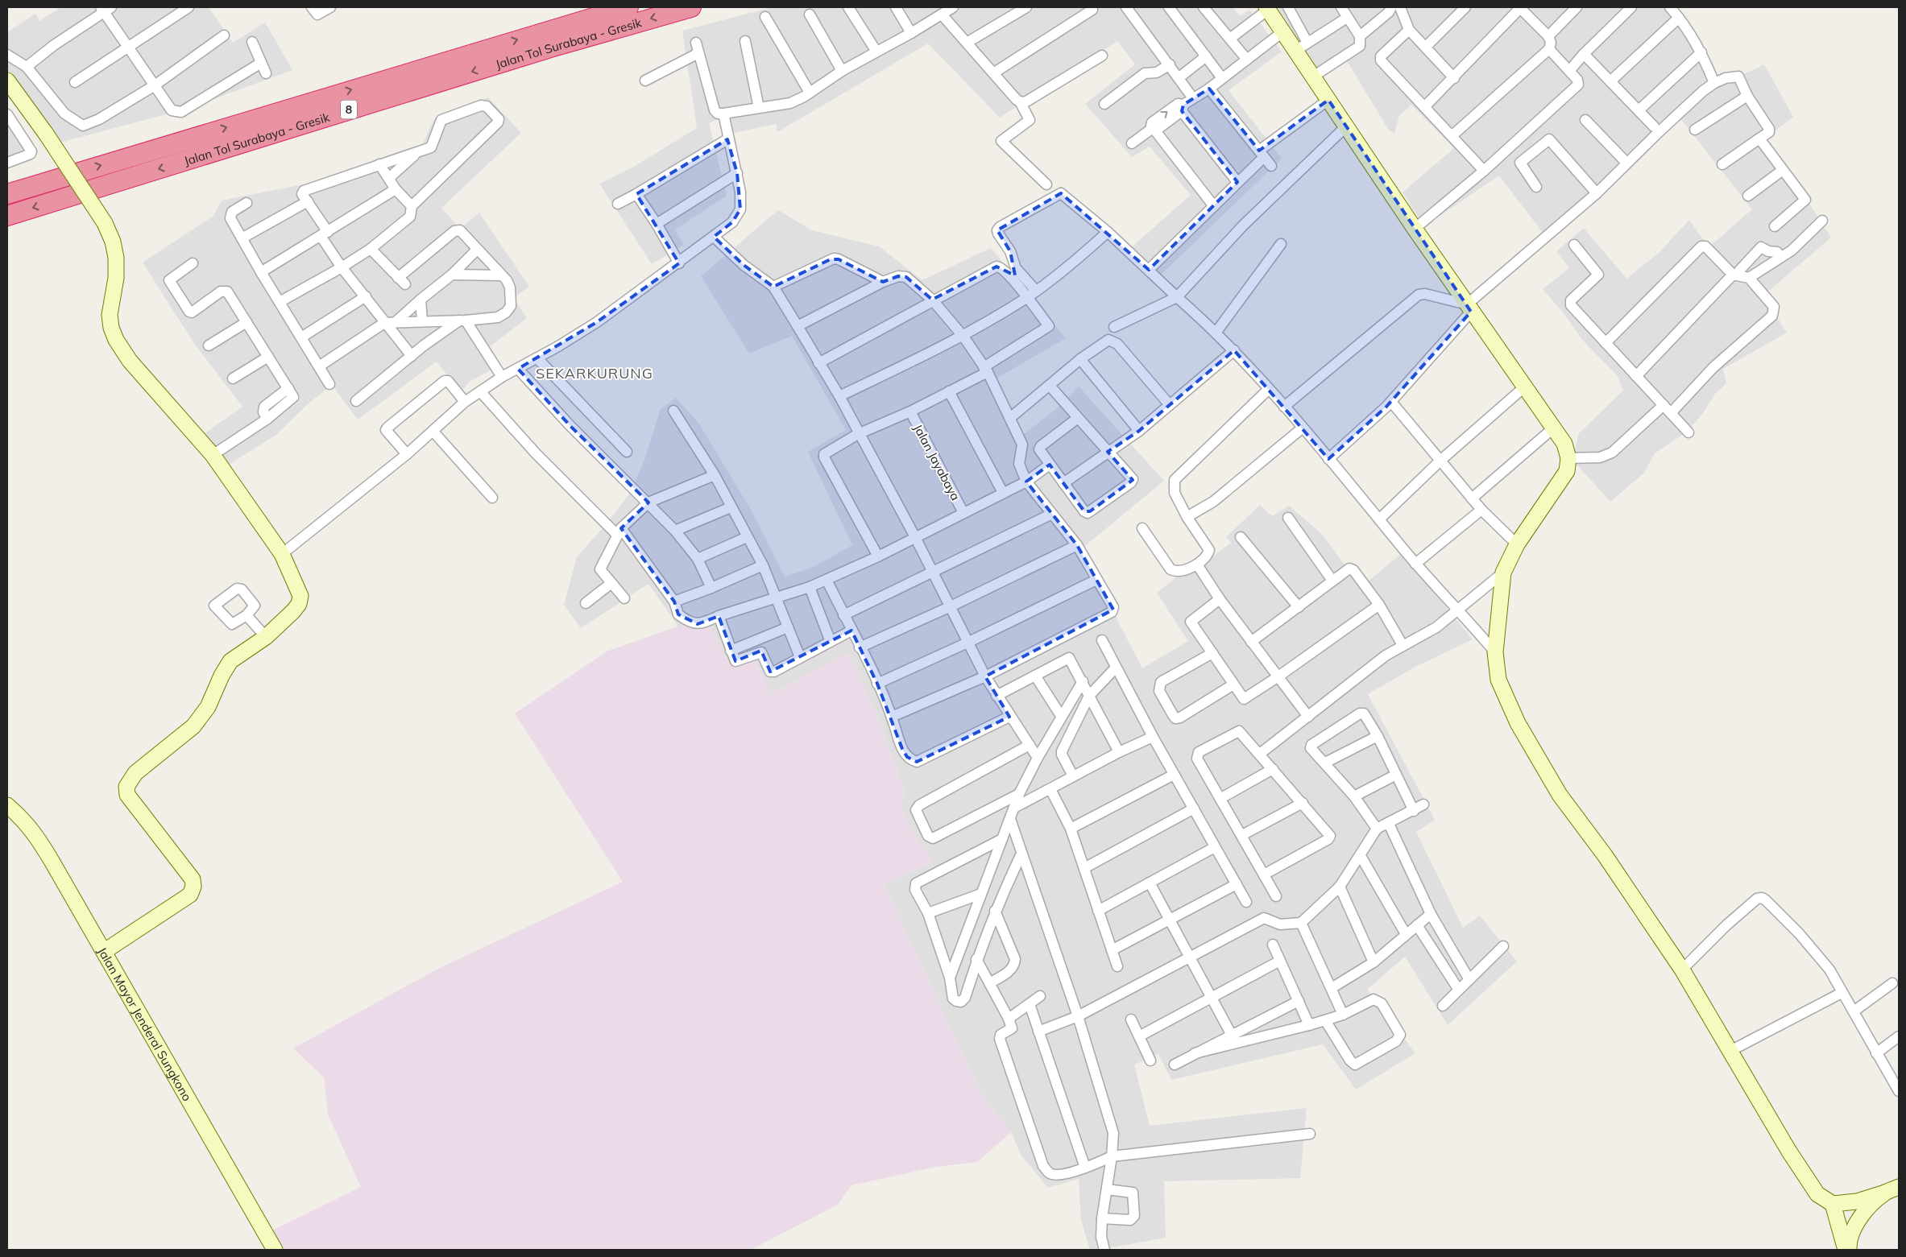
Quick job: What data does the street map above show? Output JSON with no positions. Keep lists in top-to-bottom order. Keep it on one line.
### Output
{"streets":{"highway":["Jalan Tol Surabaya - Gresik","8"],"main road":["Jalan Mayor Jenderal Sungkono"],"street":["Jalan Jayabaya"]},"districts":["SEKARKURUNG"]}
